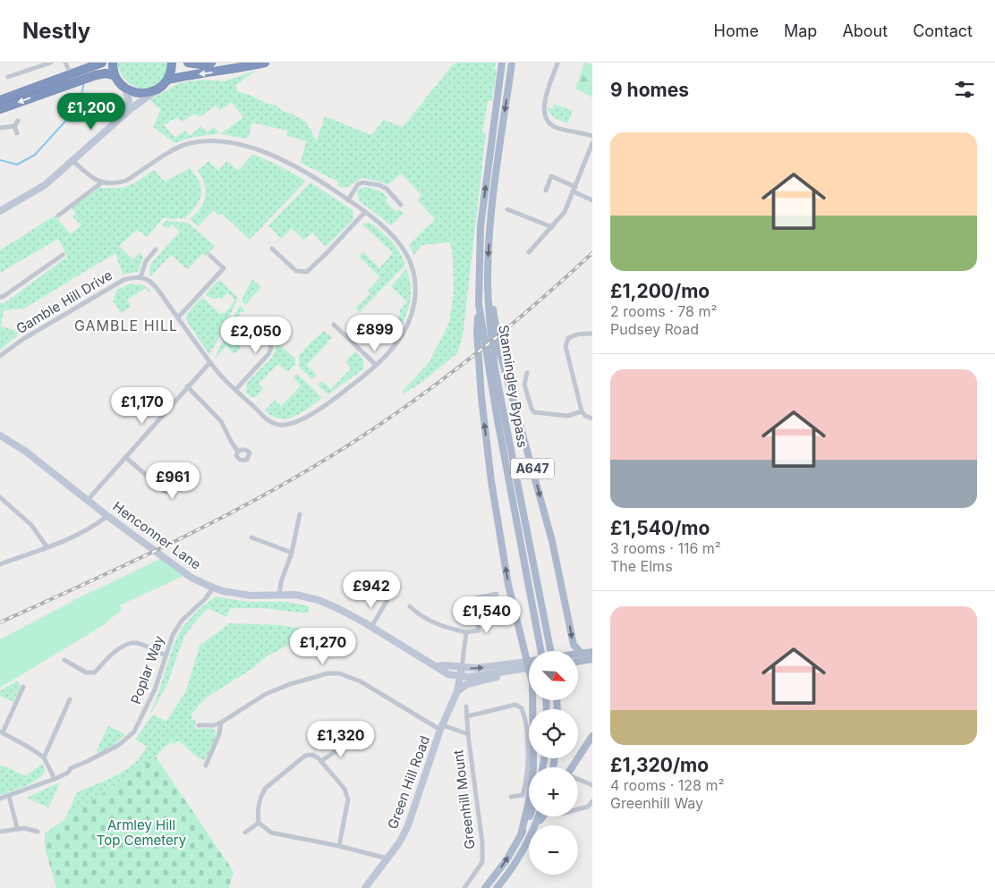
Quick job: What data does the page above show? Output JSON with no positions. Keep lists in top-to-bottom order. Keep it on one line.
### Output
{"streets":{"main road":["Stanningley Bypass","A647"],"street":["Gamble Hill Drive","Henconner Lane","Poplar Way","Green Hill Road","Greenhill Mount"]},"crossings":[["Stanningley Bypass","A647"],["A647","Henconner Lane"],["Henconner Lane","Poplar Way"],["Henconner Lane","Green Hill Road"],["Green Hill Road","Greenhill Mount"]],"districts":["GAMBLE HILL"],"parks":["Armley Hill Top Cemetery"],"north":"bottom right","page":{"header":"Nestly","nav":["Home","Map","About","Contact"],"heading":"9 homes","price":["£1,200","£899","£2,050","£1,170","£961","£942","£1,540","£1,270","£1,320"],"list":[{"name":"£1,200/mo","note":"2 rooms · 78 m² · Pudsey Road"},{"name":"£1,540/mo","note":"3 rooms · 116 m² · The Elms"},{"name":"£1,320/mo","note":"4 rooms · 128 m² · Greenhill Way"}],"map_buttons":["+","−"]}}
